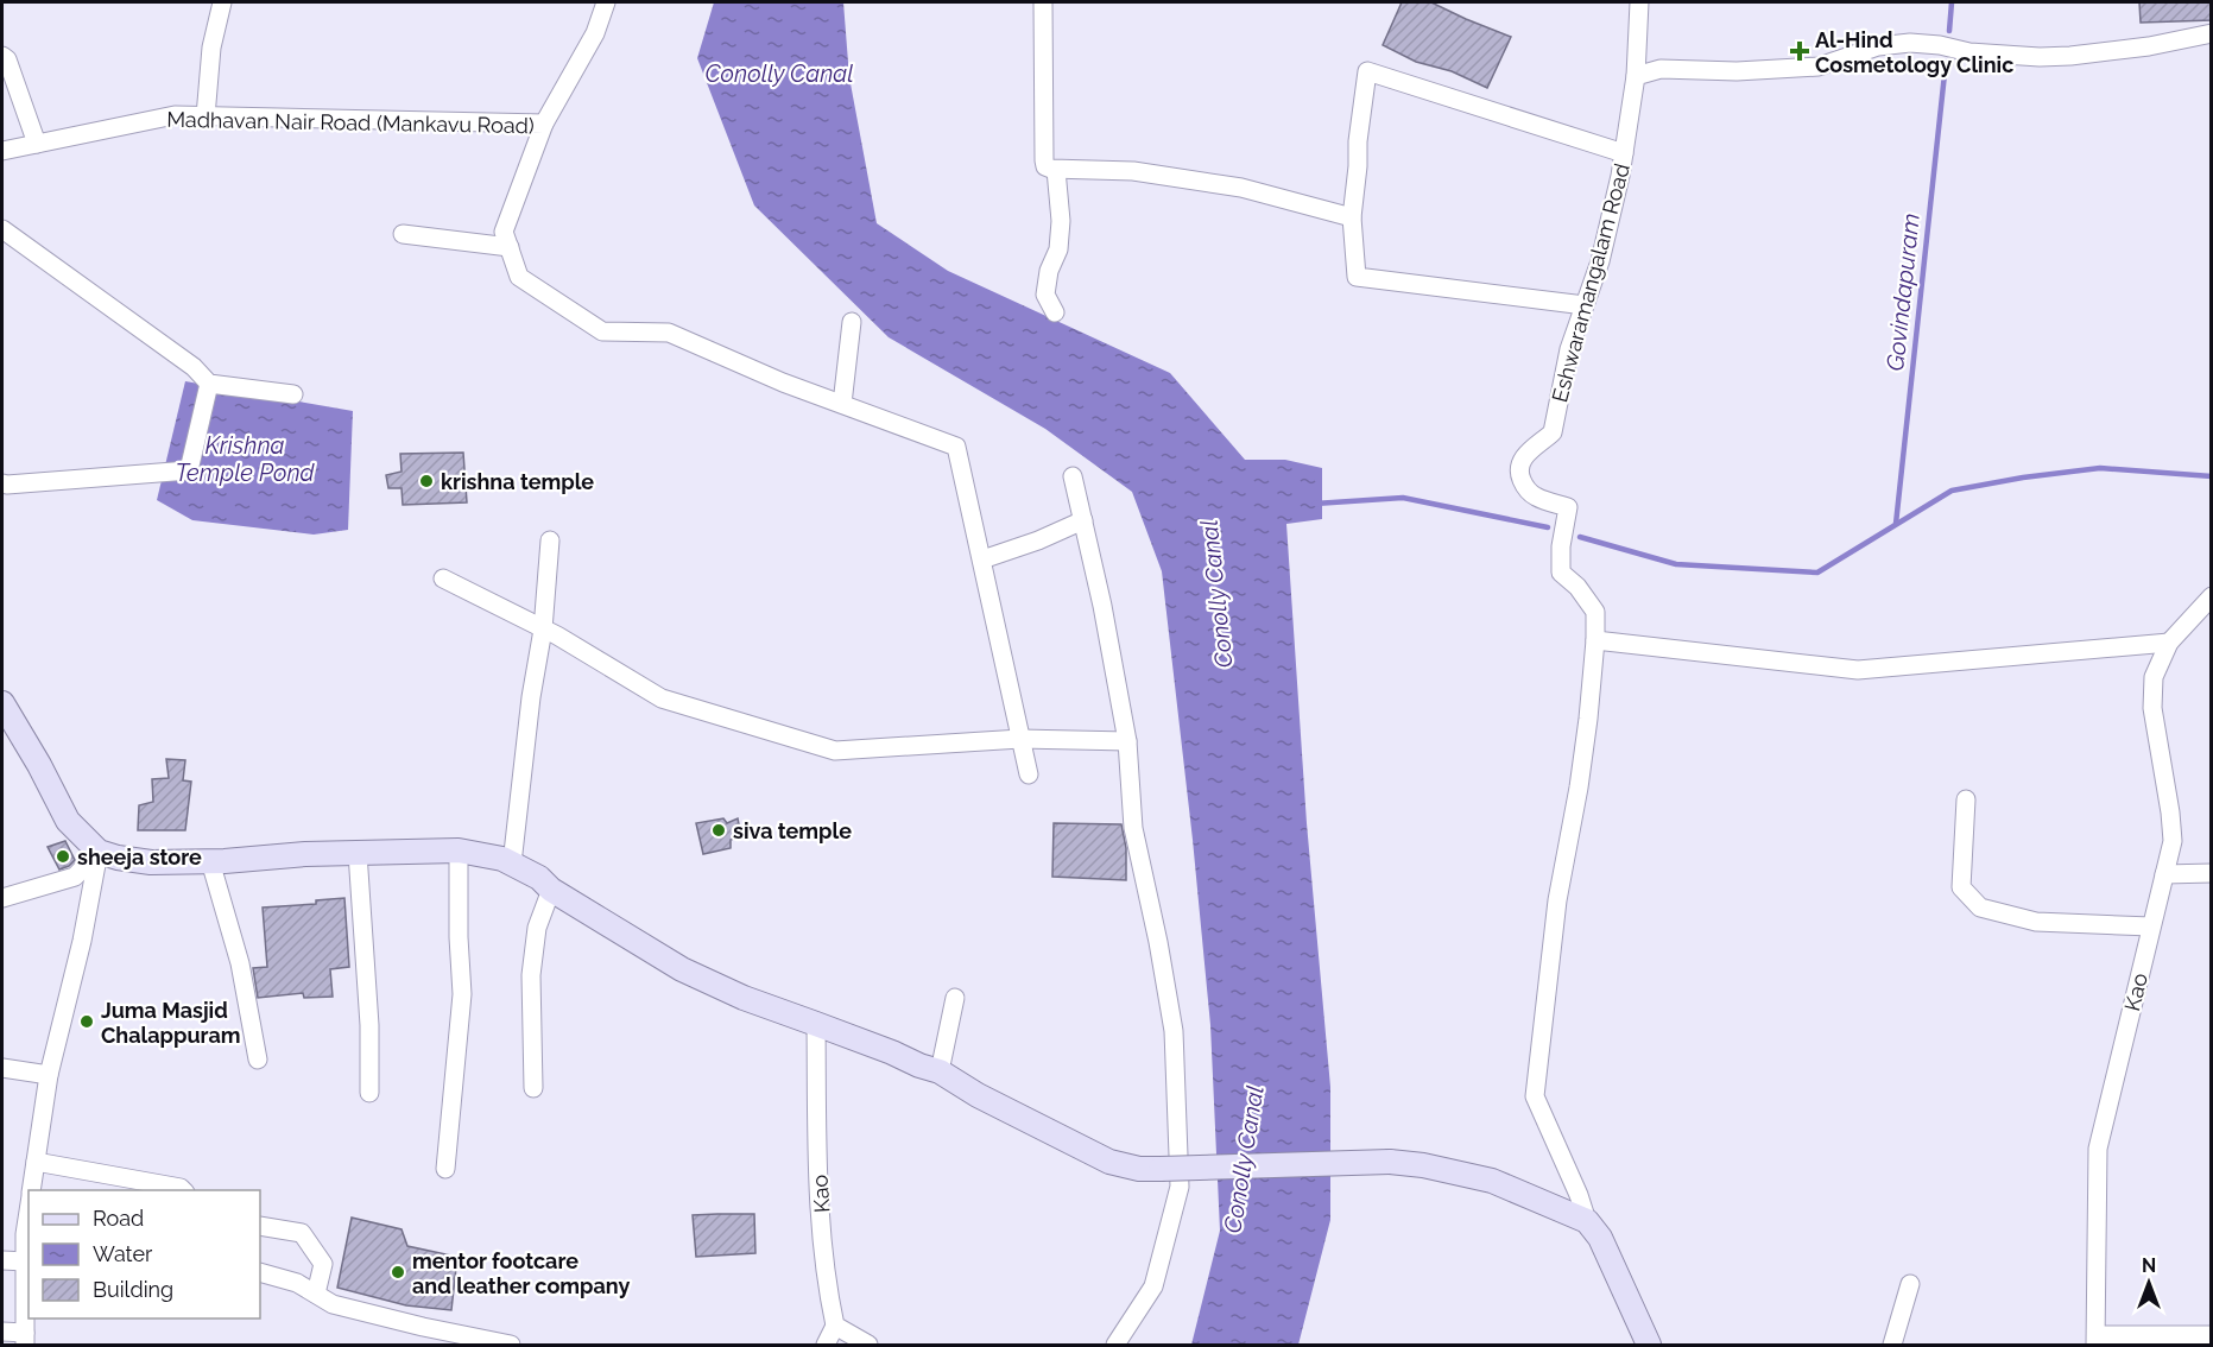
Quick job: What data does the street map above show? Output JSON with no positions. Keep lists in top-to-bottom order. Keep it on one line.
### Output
{"streets":{"street":["Madhavan Nair Road (Mankavu Road)","Eshwaramangalam Road","Kao"]},"water":["Conolly Canal","Govindapuram","Krishna Temple Pond"],"places":{"health":["Al-Hind Cosmetology Clinic"],"other":["krishna temple","siva temple","sheeja store","Juma Masjid Chalappuram","mentor footcare and leather company"]},"legend":["Road","Water","Building"],"north":"top"}
